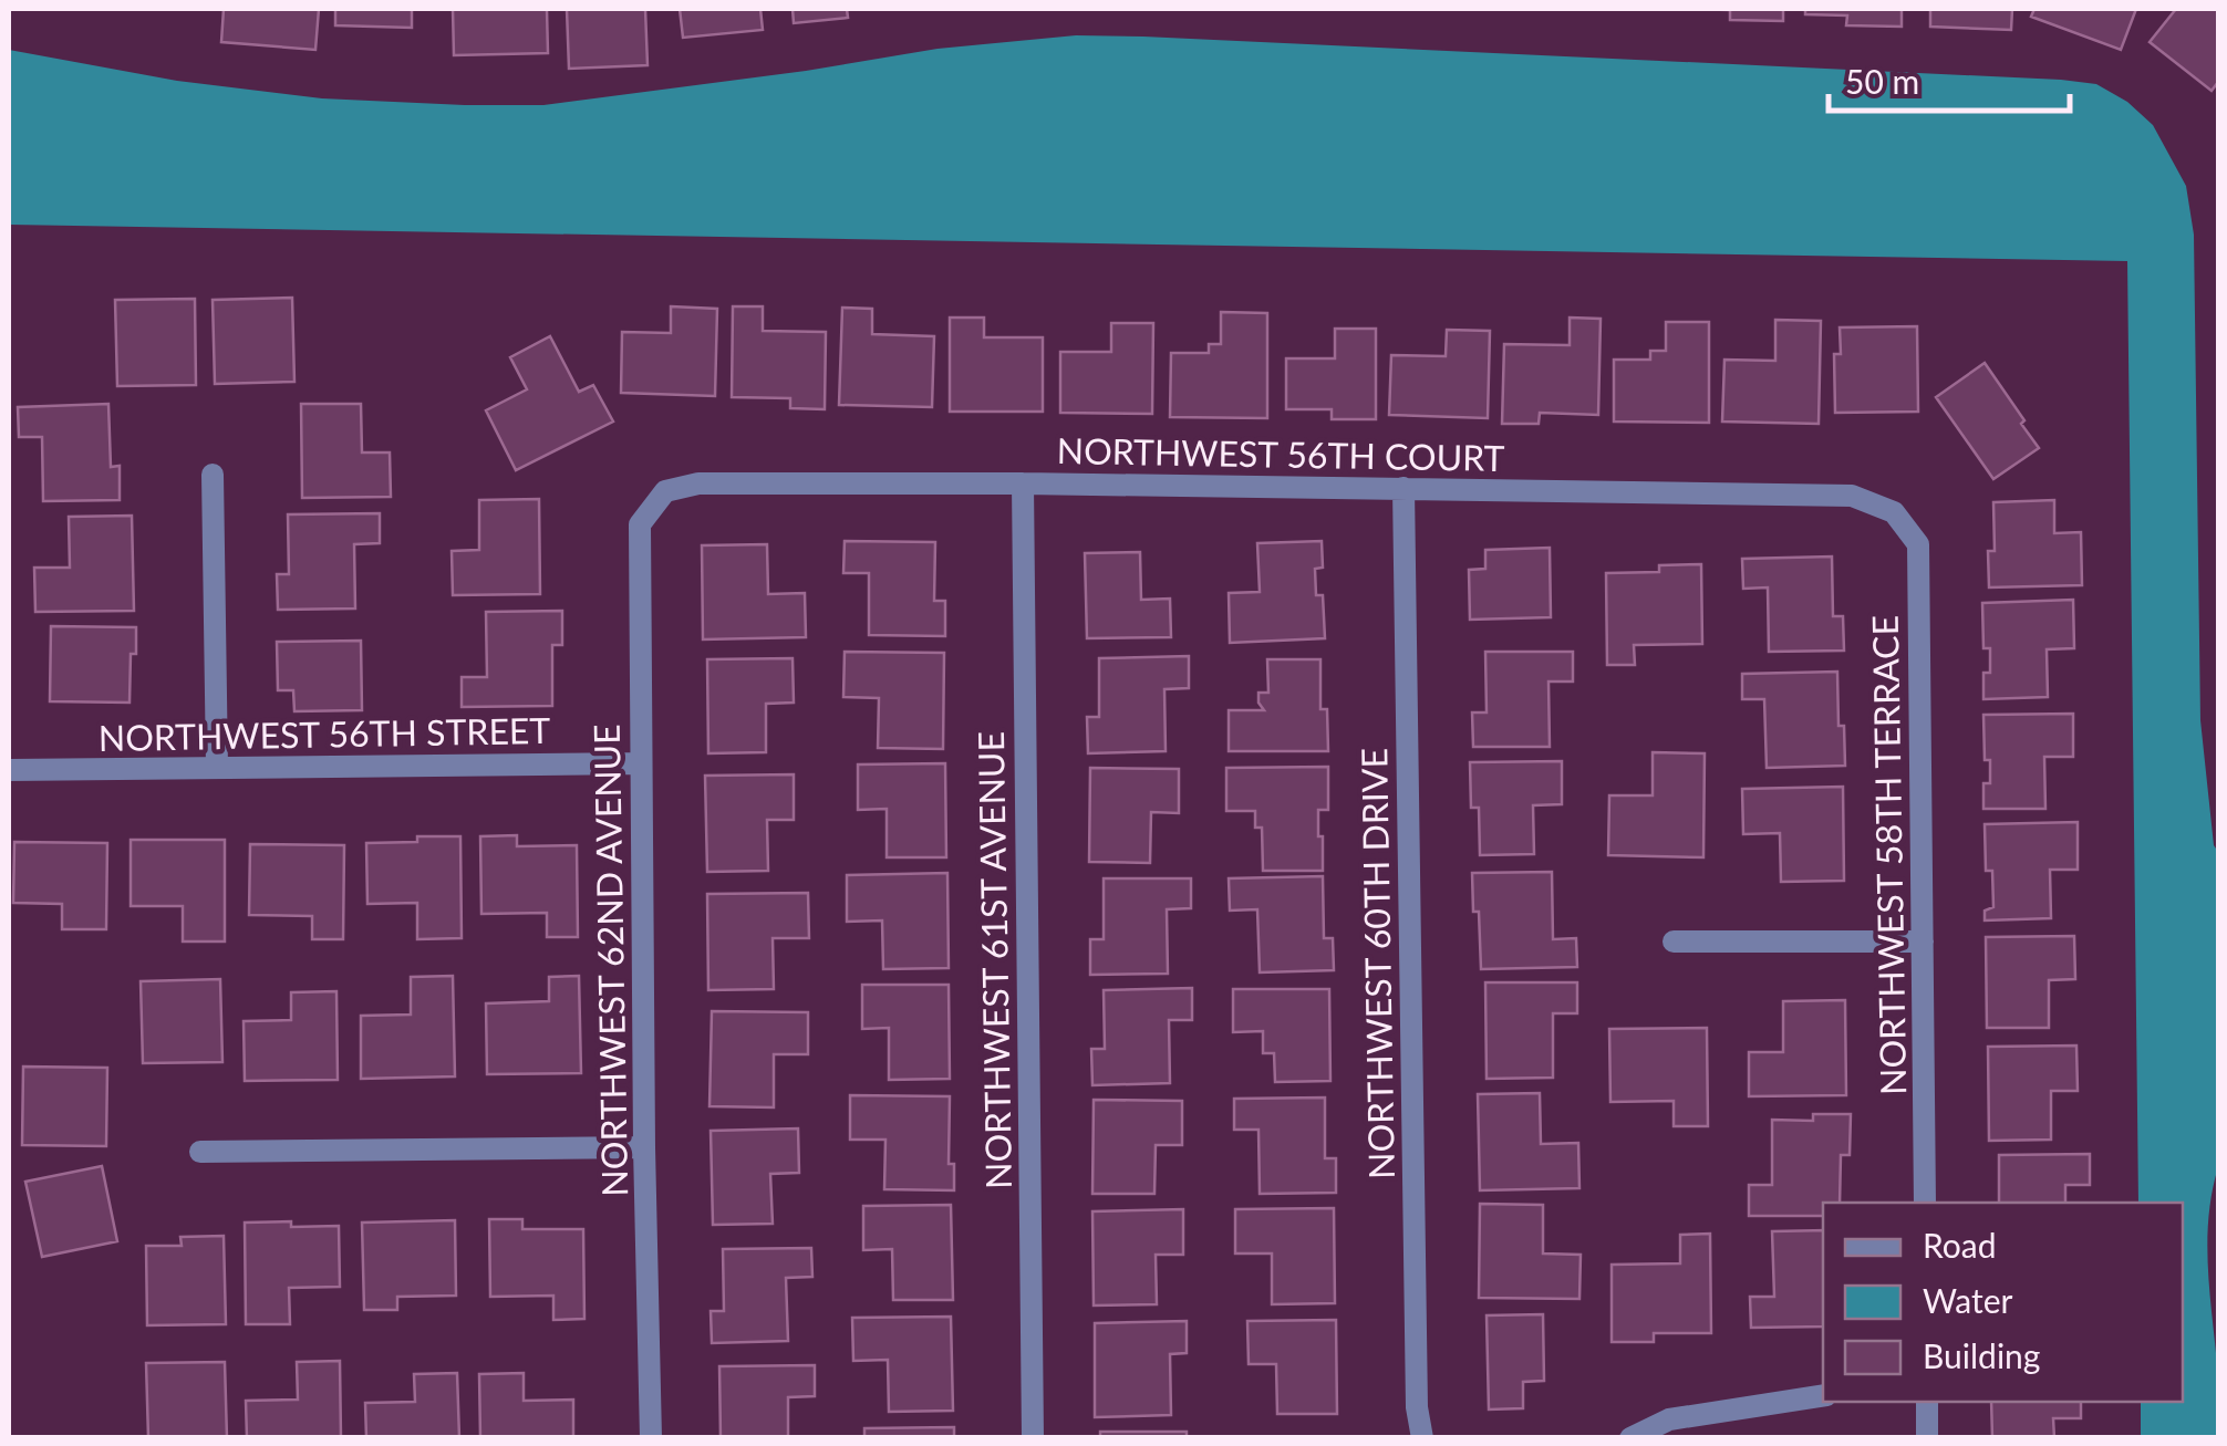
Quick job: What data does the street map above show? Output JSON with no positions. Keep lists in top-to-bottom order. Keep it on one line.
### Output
{"streets":{"street":["NORTHWEST 56TH COURT","NORTHWEST 56TH STREET","NORTHWEST 58TH TERRACE","NORTHWEST 62ND AVENUE","NORTHWEST 61ST AVENUE","NORTHWEST 60TH DRIVE"]},"crossings":[["NORTHWEST 56TH COURT","NORTHWEST 58TH TERRACE"],["NORTHWEST 56TH COURT","NORTHWEST 62ND AVENUE"],["NORTHWEST 56TH COURT","NORTHWEST 61ST AVENUE"],["NORTHWEST 56TH COURT","NORTHWEST 60TH DRIVE"],["NORTHWEST 56TH STREET","NORTHWEST 62ND AVENUE"]],"legend":["Road","Water","Building"],"scale_bar":"50 m"}
